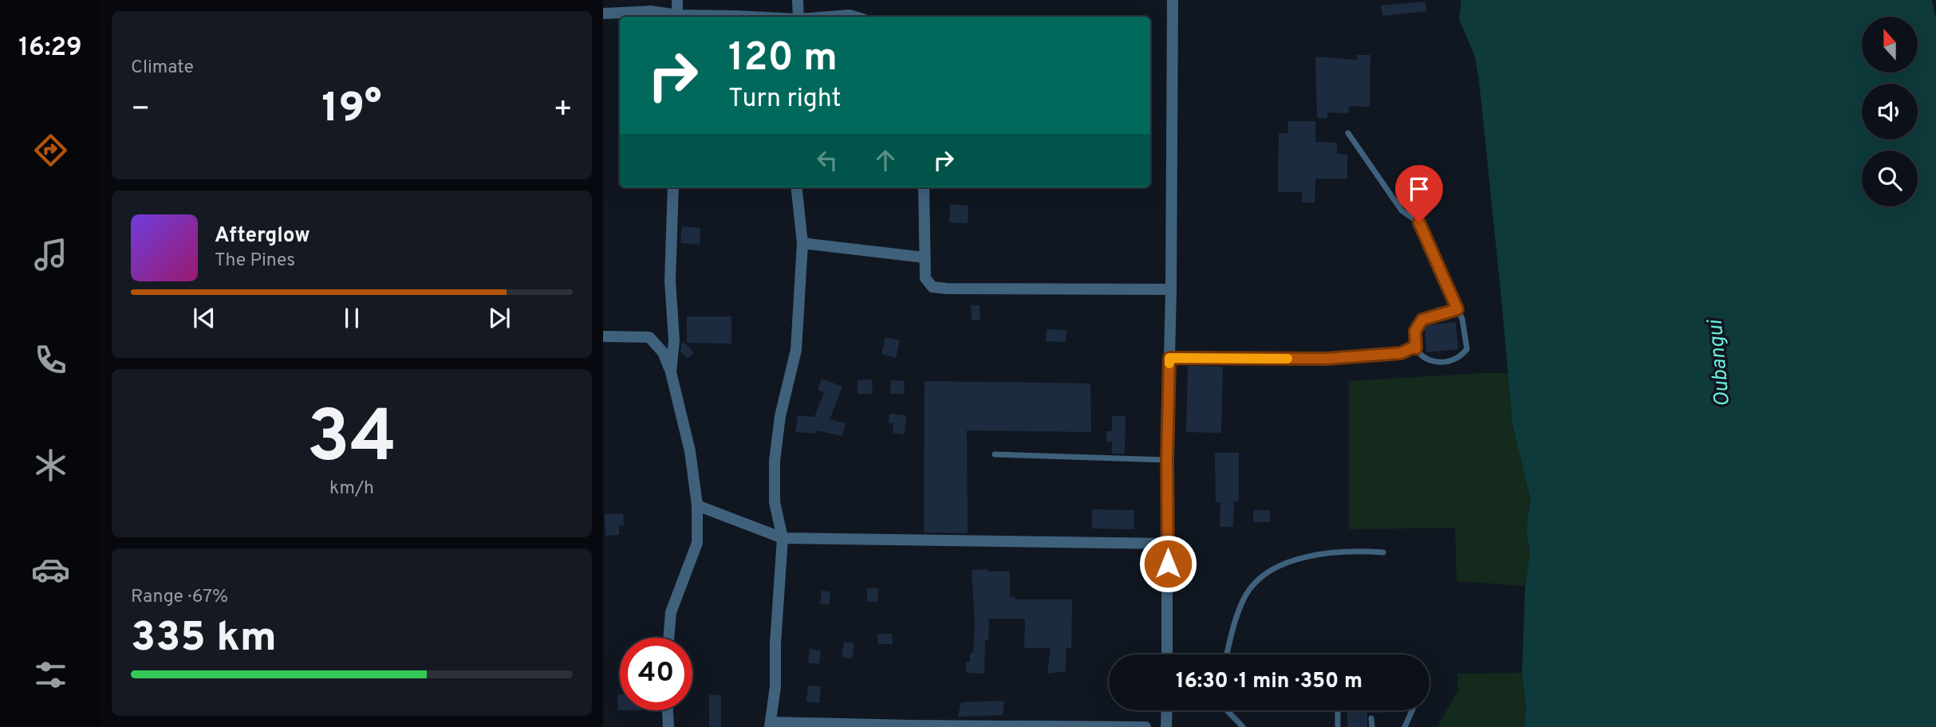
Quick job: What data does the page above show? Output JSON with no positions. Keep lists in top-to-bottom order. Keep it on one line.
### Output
{"water":["Oubangui"],"north":"top","page":{"tabs":"16:29","tile":["Climate",["34","km/h"],["Range · 67%","335 km"]],"turn":["120 m","Turn right"],"heat":["−","19°","+"],"song":["Afterglow","The Pines"],"limit":"40","trip":"16:30 · 1 min · 350 m"}}
